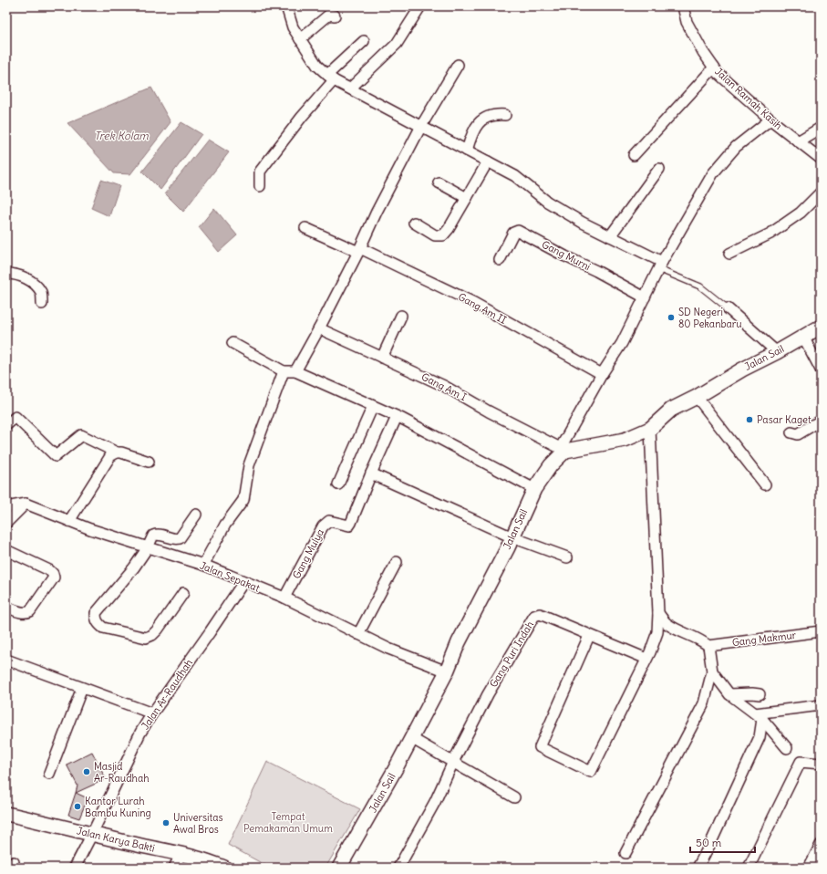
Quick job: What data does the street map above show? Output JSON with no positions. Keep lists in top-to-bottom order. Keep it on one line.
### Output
{"streets":{"street":["Jalan Ramah Kasih","Gang Murni","Gang Am II","Jalan Sail","Gang Am I","Gang Mulya","Jalan Sepakat","Gang Makmur","Gang Puri Indah","Jalan Ar-Raudhah","Jalan Karya Bakti"]},"crossings":[["Jalan Sail","Gang Am I"],["Jalan Sail","Jalan Sepakat"],["Gang Mulya","Jalan Sepakat"],["Jalan Sepakat","Jalan Ar-Raudhah"],["Jalan Ar-Raudhah","Jalan Karya Bakti"]],"water":["Trek Kolam"],"parks":["Tempat Pemakaman Umum"],"places":["SD Negeri 80 Pekanbaru","Pasar Kaget","Masjid Ar-Raudhah","Kantor Lurah Bambu Kuning","Universitas Awal Bros"],"scale_bar":"50 m"}
